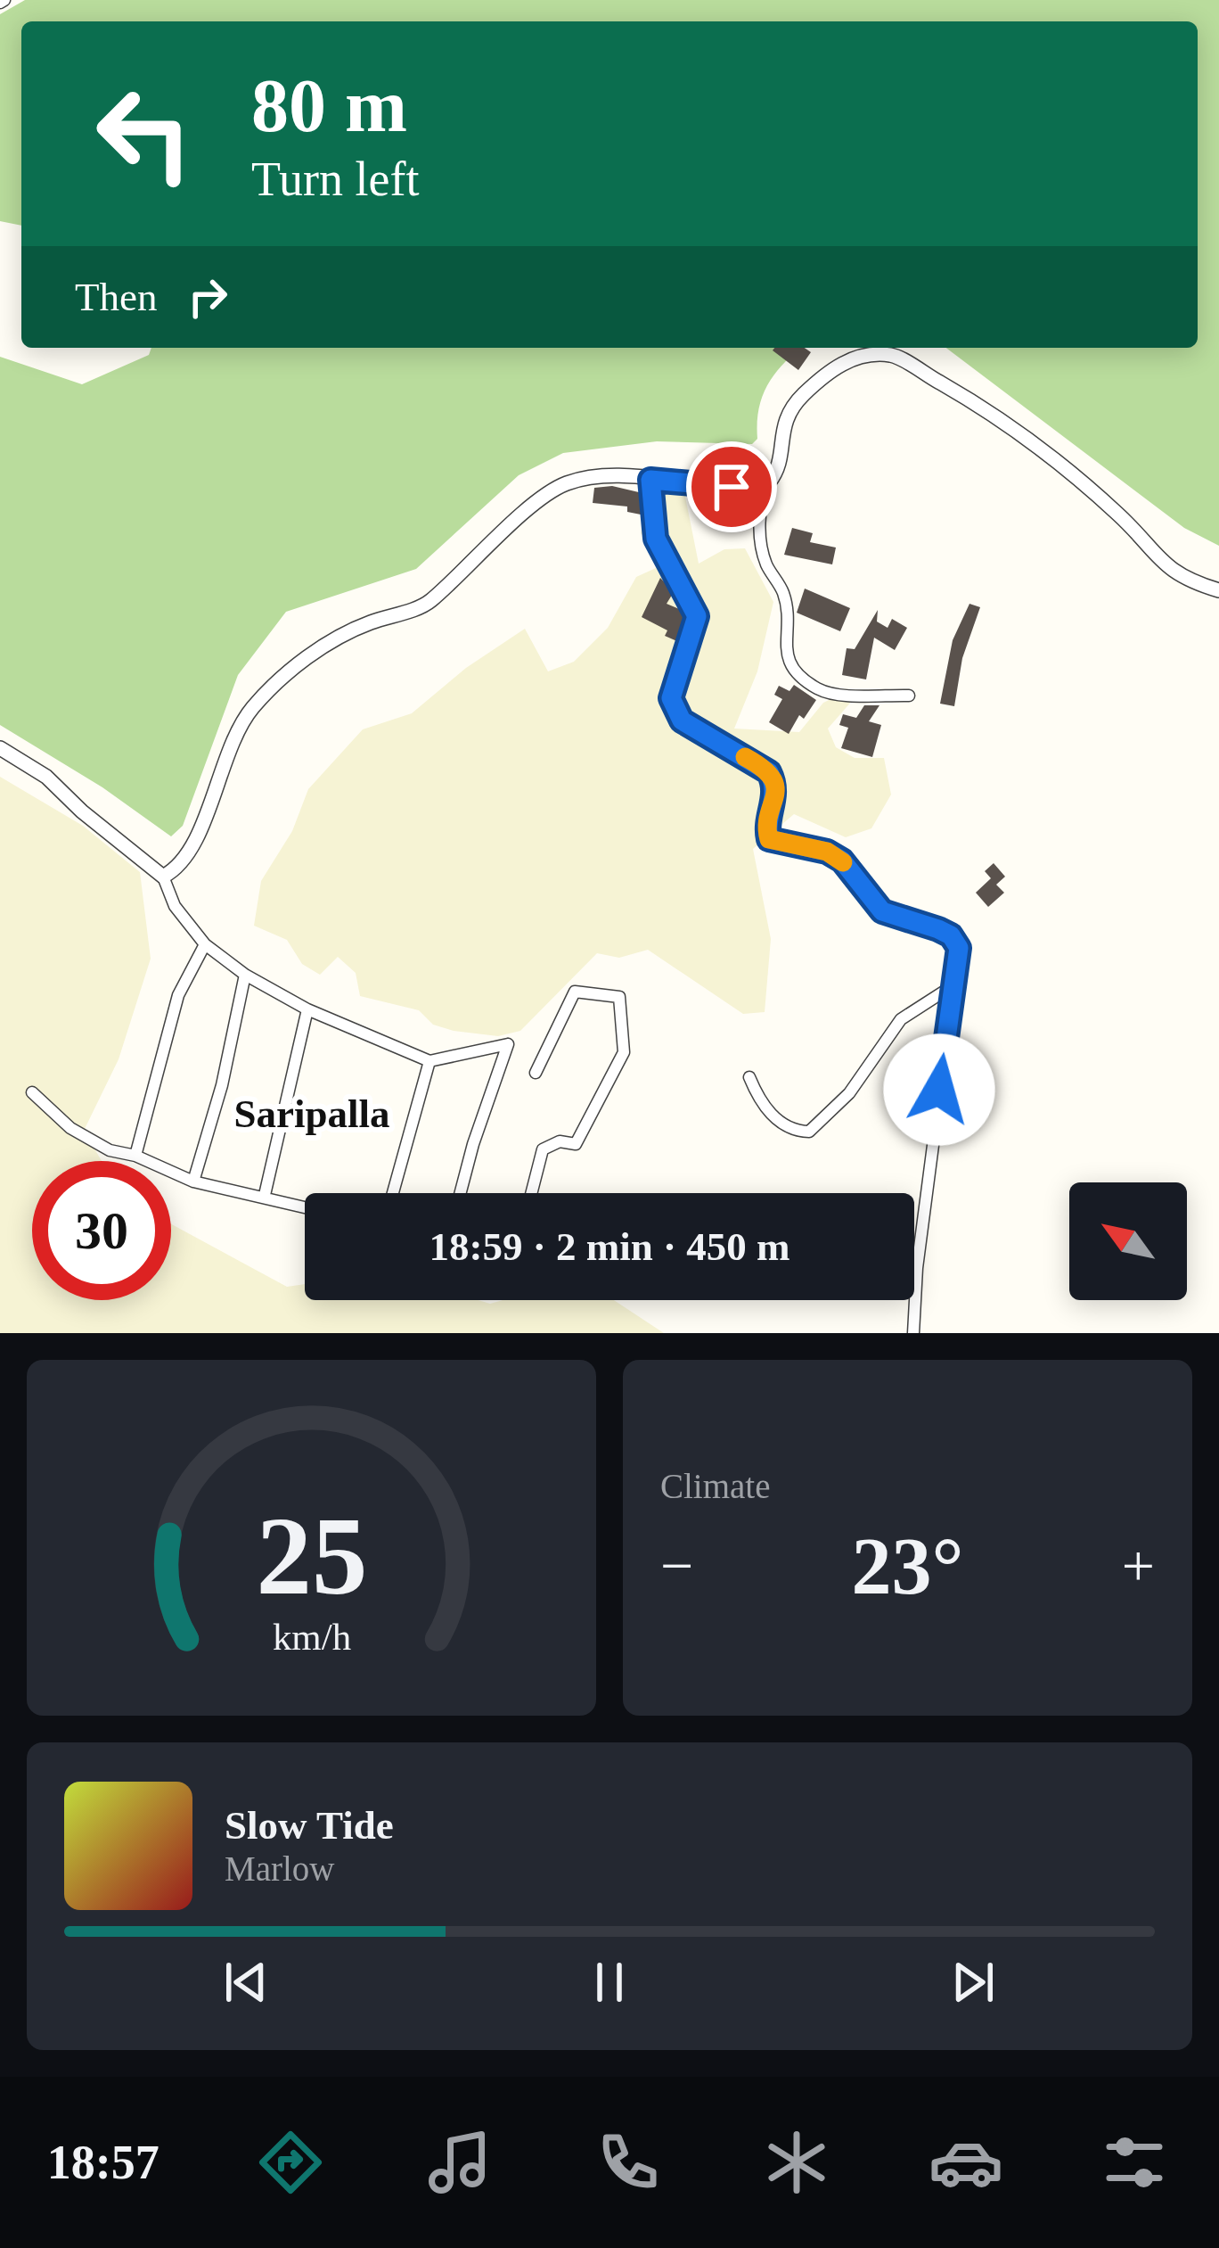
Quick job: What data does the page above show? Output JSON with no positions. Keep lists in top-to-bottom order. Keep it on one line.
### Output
{"districts":["Saripalla"],"north":"top left","page":{"turn":["80 m","Turn left"],"then":"Then","limit":"30","trip":"18:59 · 2 min · 450 m","tile":"Climate","heat":["−","23°","+"],"song":["Slow Tide","Marlow"],"tabs":"18:57","gauge":["25","km/h"]}}
